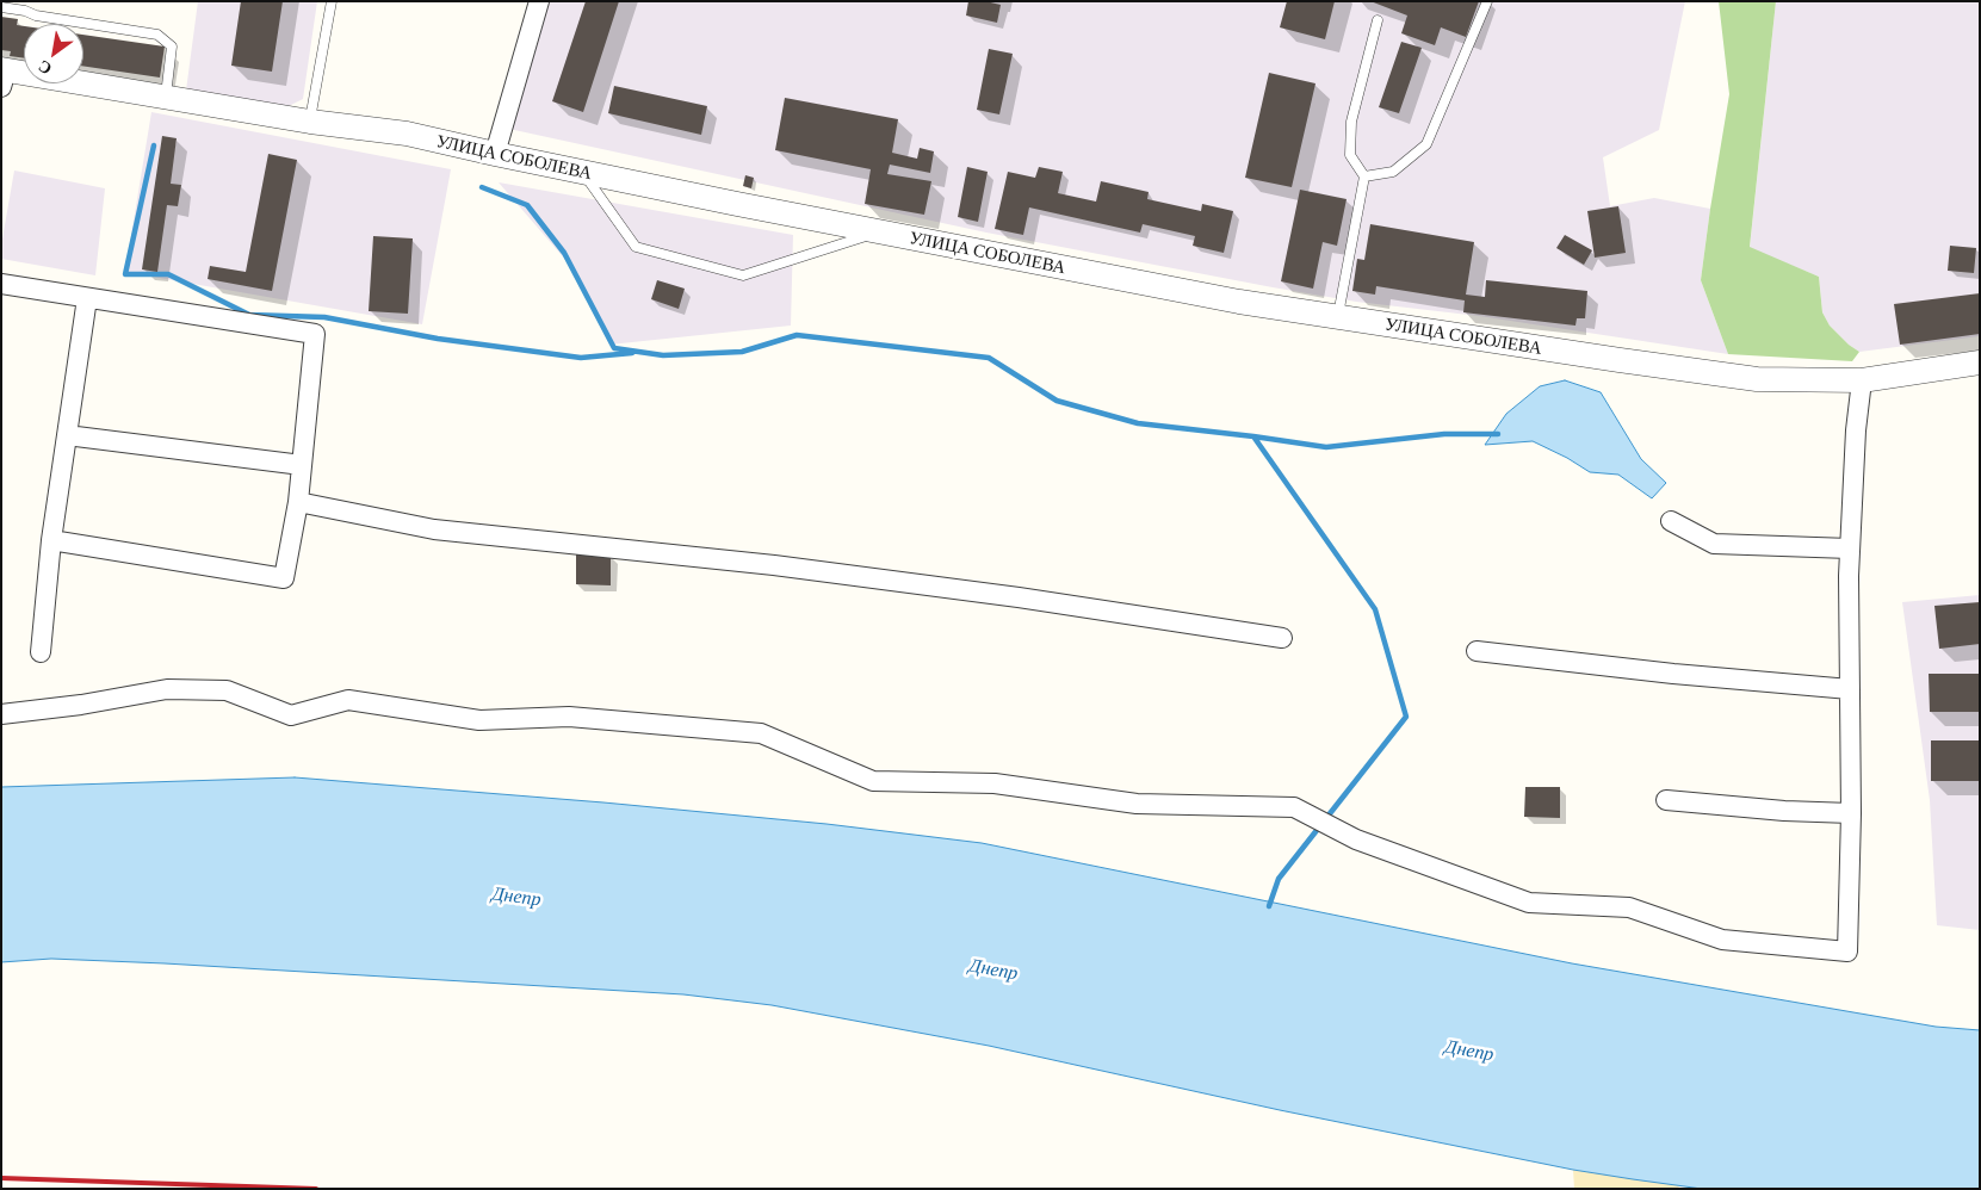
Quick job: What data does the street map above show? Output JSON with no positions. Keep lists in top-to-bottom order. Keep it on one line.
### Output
{"streets":{"street":["УЛИЦА СОБОЛЕВА"]},"water":["Днепр"],"north":"bottom left"}
